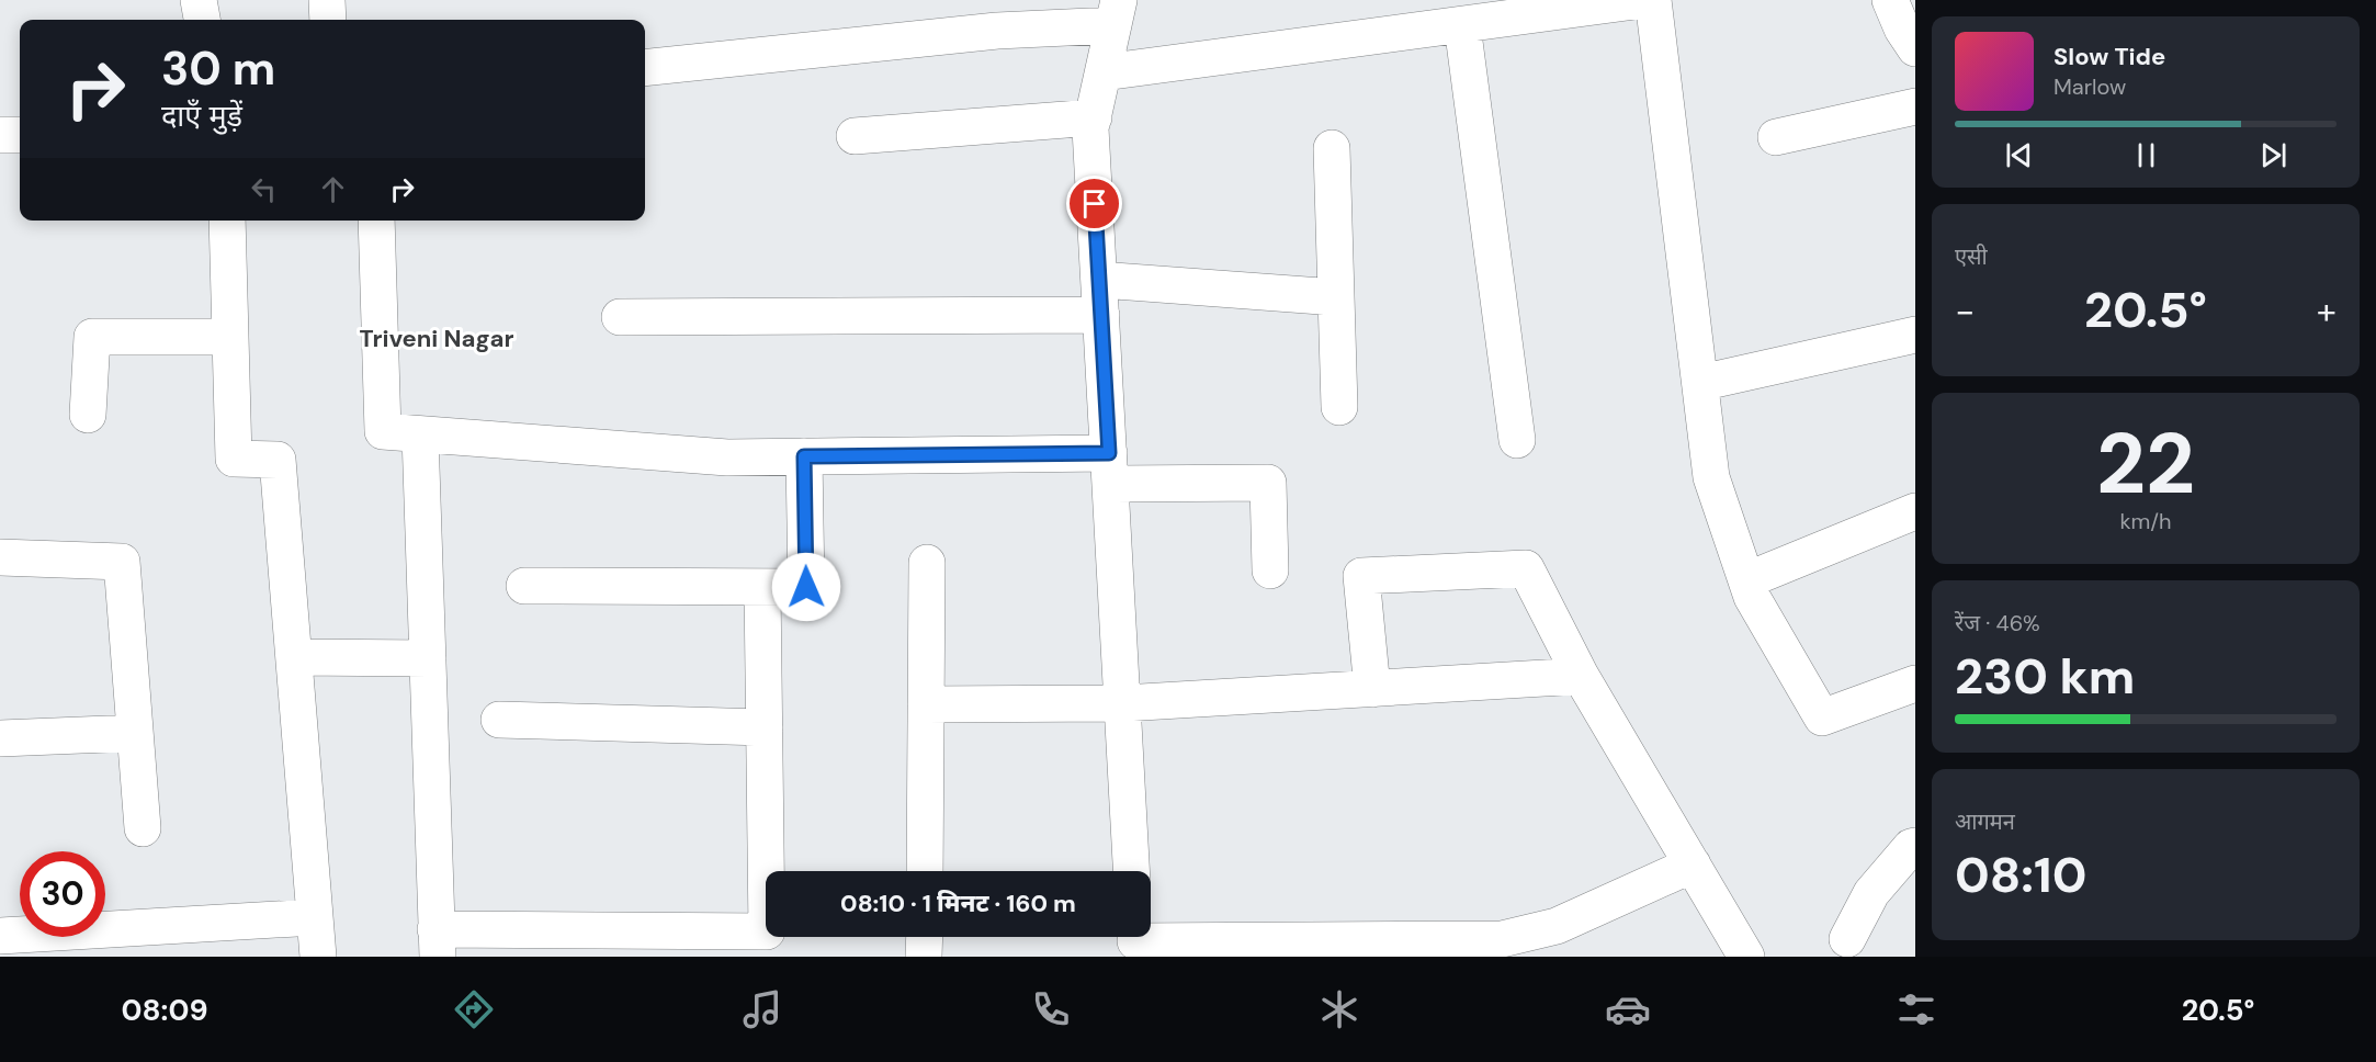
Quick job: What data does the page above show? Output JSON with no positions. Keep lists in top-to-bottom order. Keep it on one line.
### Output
{"districts":["Triveni Nagar"],"page":{"turn":["30 m","दाएँ मुड़ें"],"song":["Slow Tide","Marlow"],"tile":["एसी",["22","km/h"],["रेंज · 46%","230 km"],["आगमन","08:10"]],"heat":["−","20.5°","+"],"limit":"30","trip":"08:10 · 1 मिनट · 160 m","tabs":["08:09","20.5°"]}}
